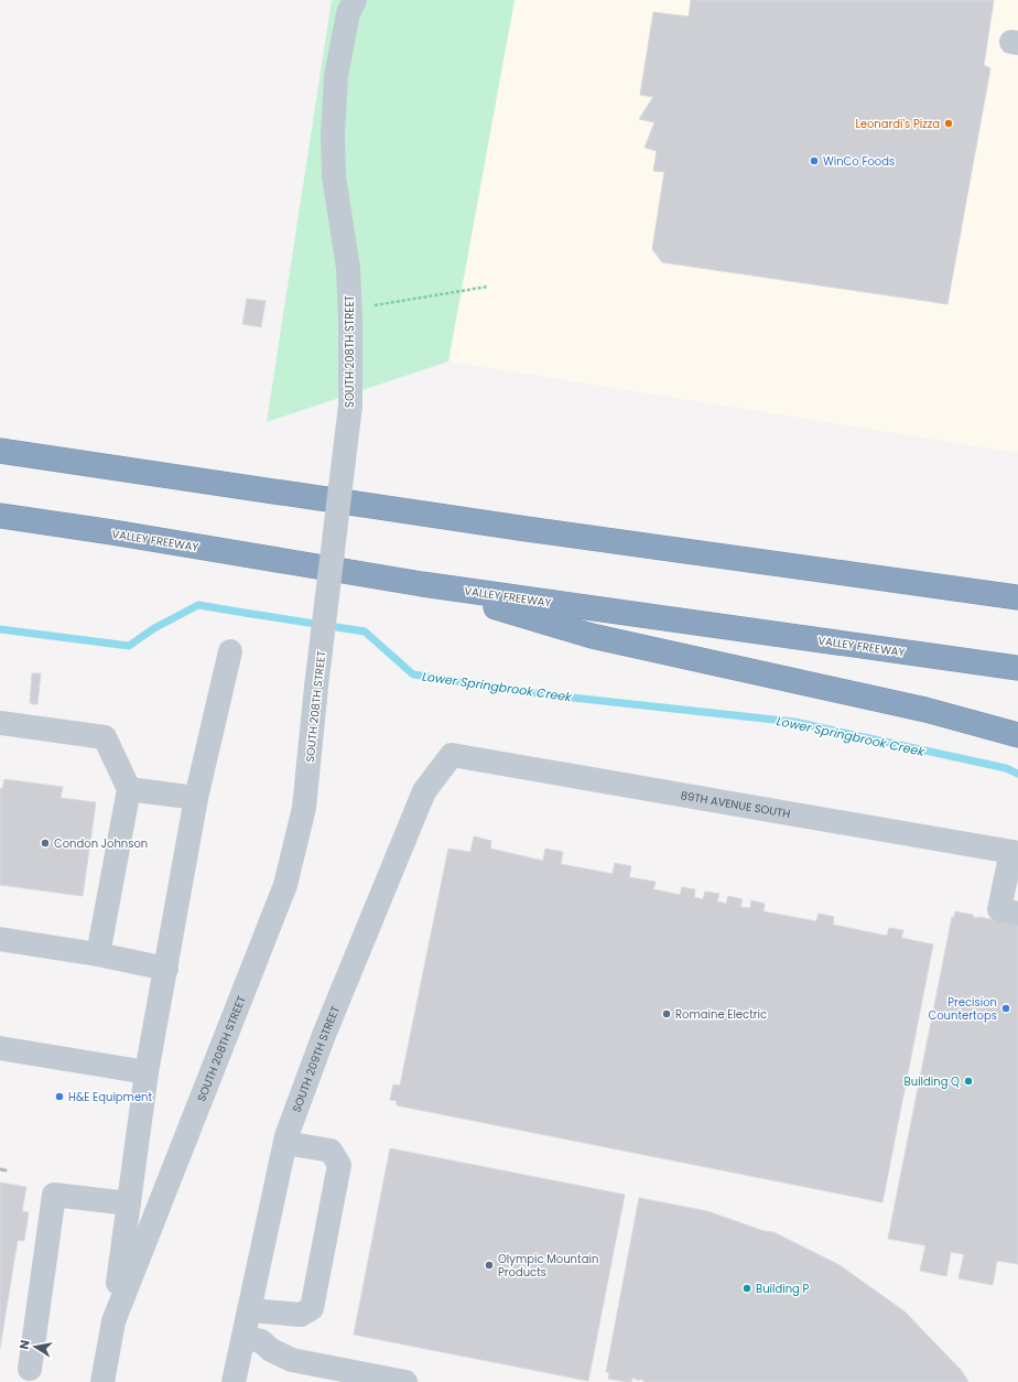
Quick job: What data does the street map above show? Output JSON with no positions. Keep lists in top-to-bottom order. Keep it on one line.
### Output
{"streets":{"highway":["VALLEY FREEWAY"],"street":["SOUTH 208TH STREET","89TH AVENUE SOUTH","SOUTH 209TH STREET"]},"crossings":[["89TH AVENUE SOUTH","SOUTH 209TH STREET"]],"water":["Lower Springbrook Creek"],"places":["Leonardi's Pizza","WinCo Foods","Condon Johnson","Precision Countertops","Romaine Electric","Building Q","H&E Equipment","Olympic Mountain Products","Building P"],"north":"left"}
